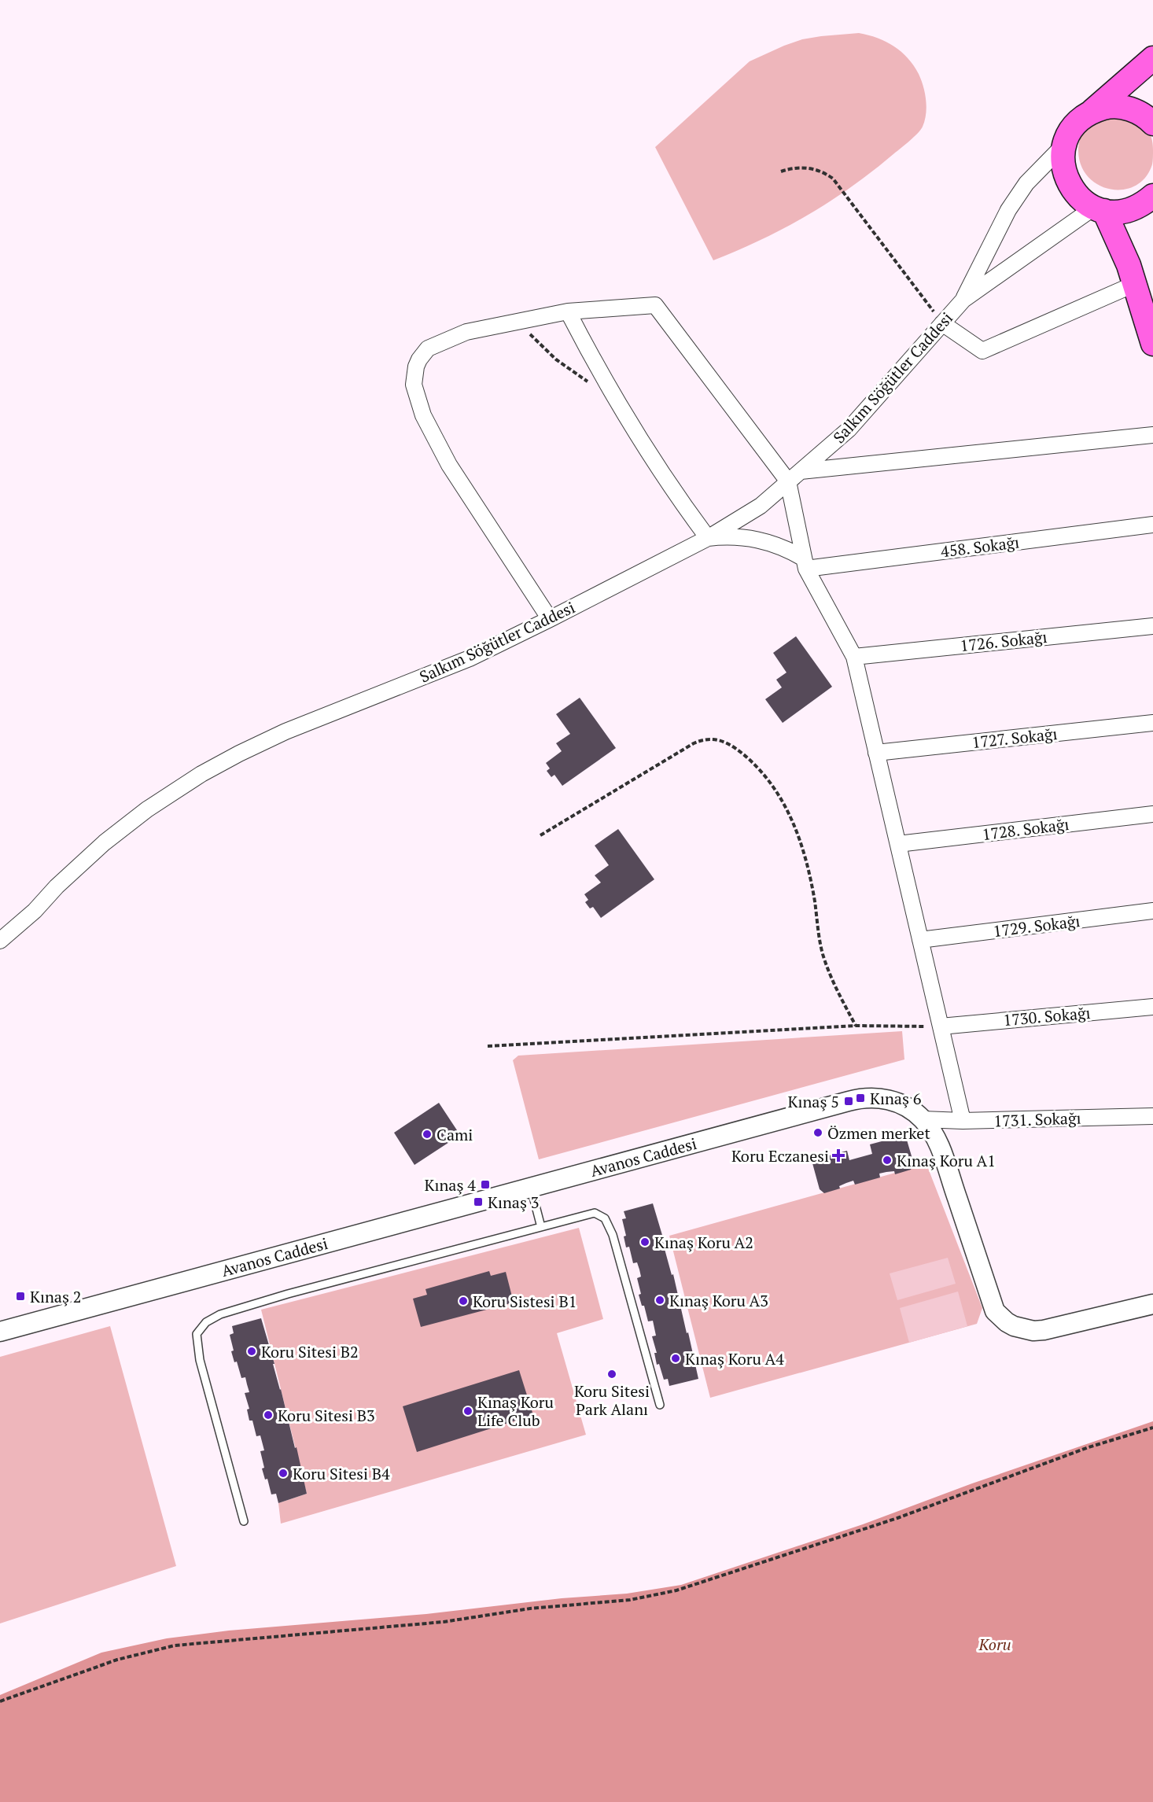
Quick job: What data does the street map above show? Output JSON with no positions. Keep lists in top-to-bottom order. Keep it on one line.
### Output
{"streets":{"street":["Salkım Söğütler Caddesi","458. Sokağı","1726. Sokağı","1727. Sokağı","1728. Sokağı","1729. Sokağı","1730. Sokağı","1731. Sokağı","Avanos Caddesi"]},"crossings":[["1731. Sokağı","Avanos Caddesi"]],"parks":["Koru"],"places":{"transit":["Kınaş 6","Kınaş 5","Kınaş 4","Kınaş 3","Kınaş 2"],"other":["Özmen merket","Cami","Kınaş Koru A1","Kınaş Koru A2","Kınaş Koru A3","Koru Sistesi B1","Koru Sitesi B2","Kınaş Koru A4","Koru Sitesi Park Alanı","Kınaş Koru Life Club","Koru Sitesi B3","Koru Sitesi B4"],"health":["Koru Eczanesi"]}}
